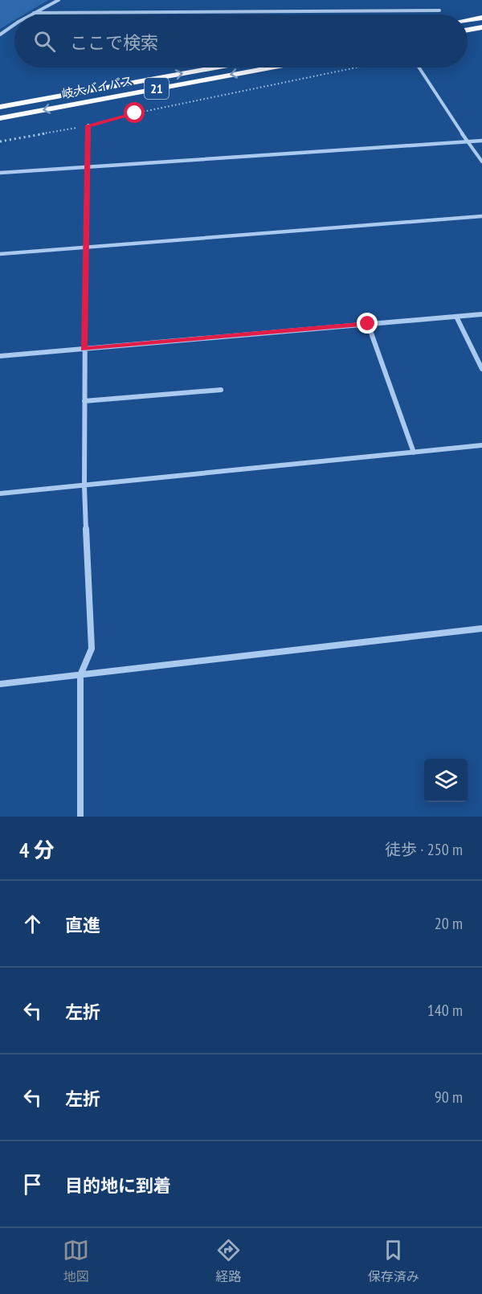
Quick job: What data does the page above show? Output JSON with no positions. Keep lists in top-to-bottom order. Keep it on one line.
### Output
{"streets":{"highway":["岐大バイパス","21"]},"page":{"search":"ここで検索","heading":["4 分","徒歩 · 250 m"],"list":[["直進","20 m"],["左折","140 m"],["左折","90 m"],"目的地に到着"],"nav":["地図","経路","保存済み"]}}
